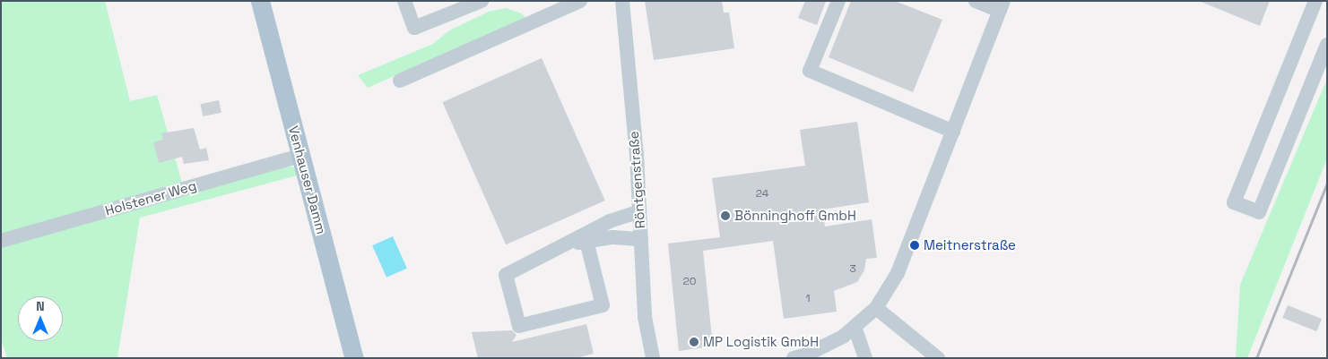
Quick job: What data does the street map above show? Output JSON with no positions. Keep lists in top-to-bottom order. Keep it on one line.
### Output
{"streets":{"main road":["Venhauser Damm"],"street":["Röntgenstraße","Holstener Weg"]},"crossings":[["Venhauser Damm","Holstener Weg"]],"places":["Bönninghoff GmbH","Meitnerstraße","MP Logistik GmbH"],"house_numbers":["24","3","20","1"],"north":"top"}
